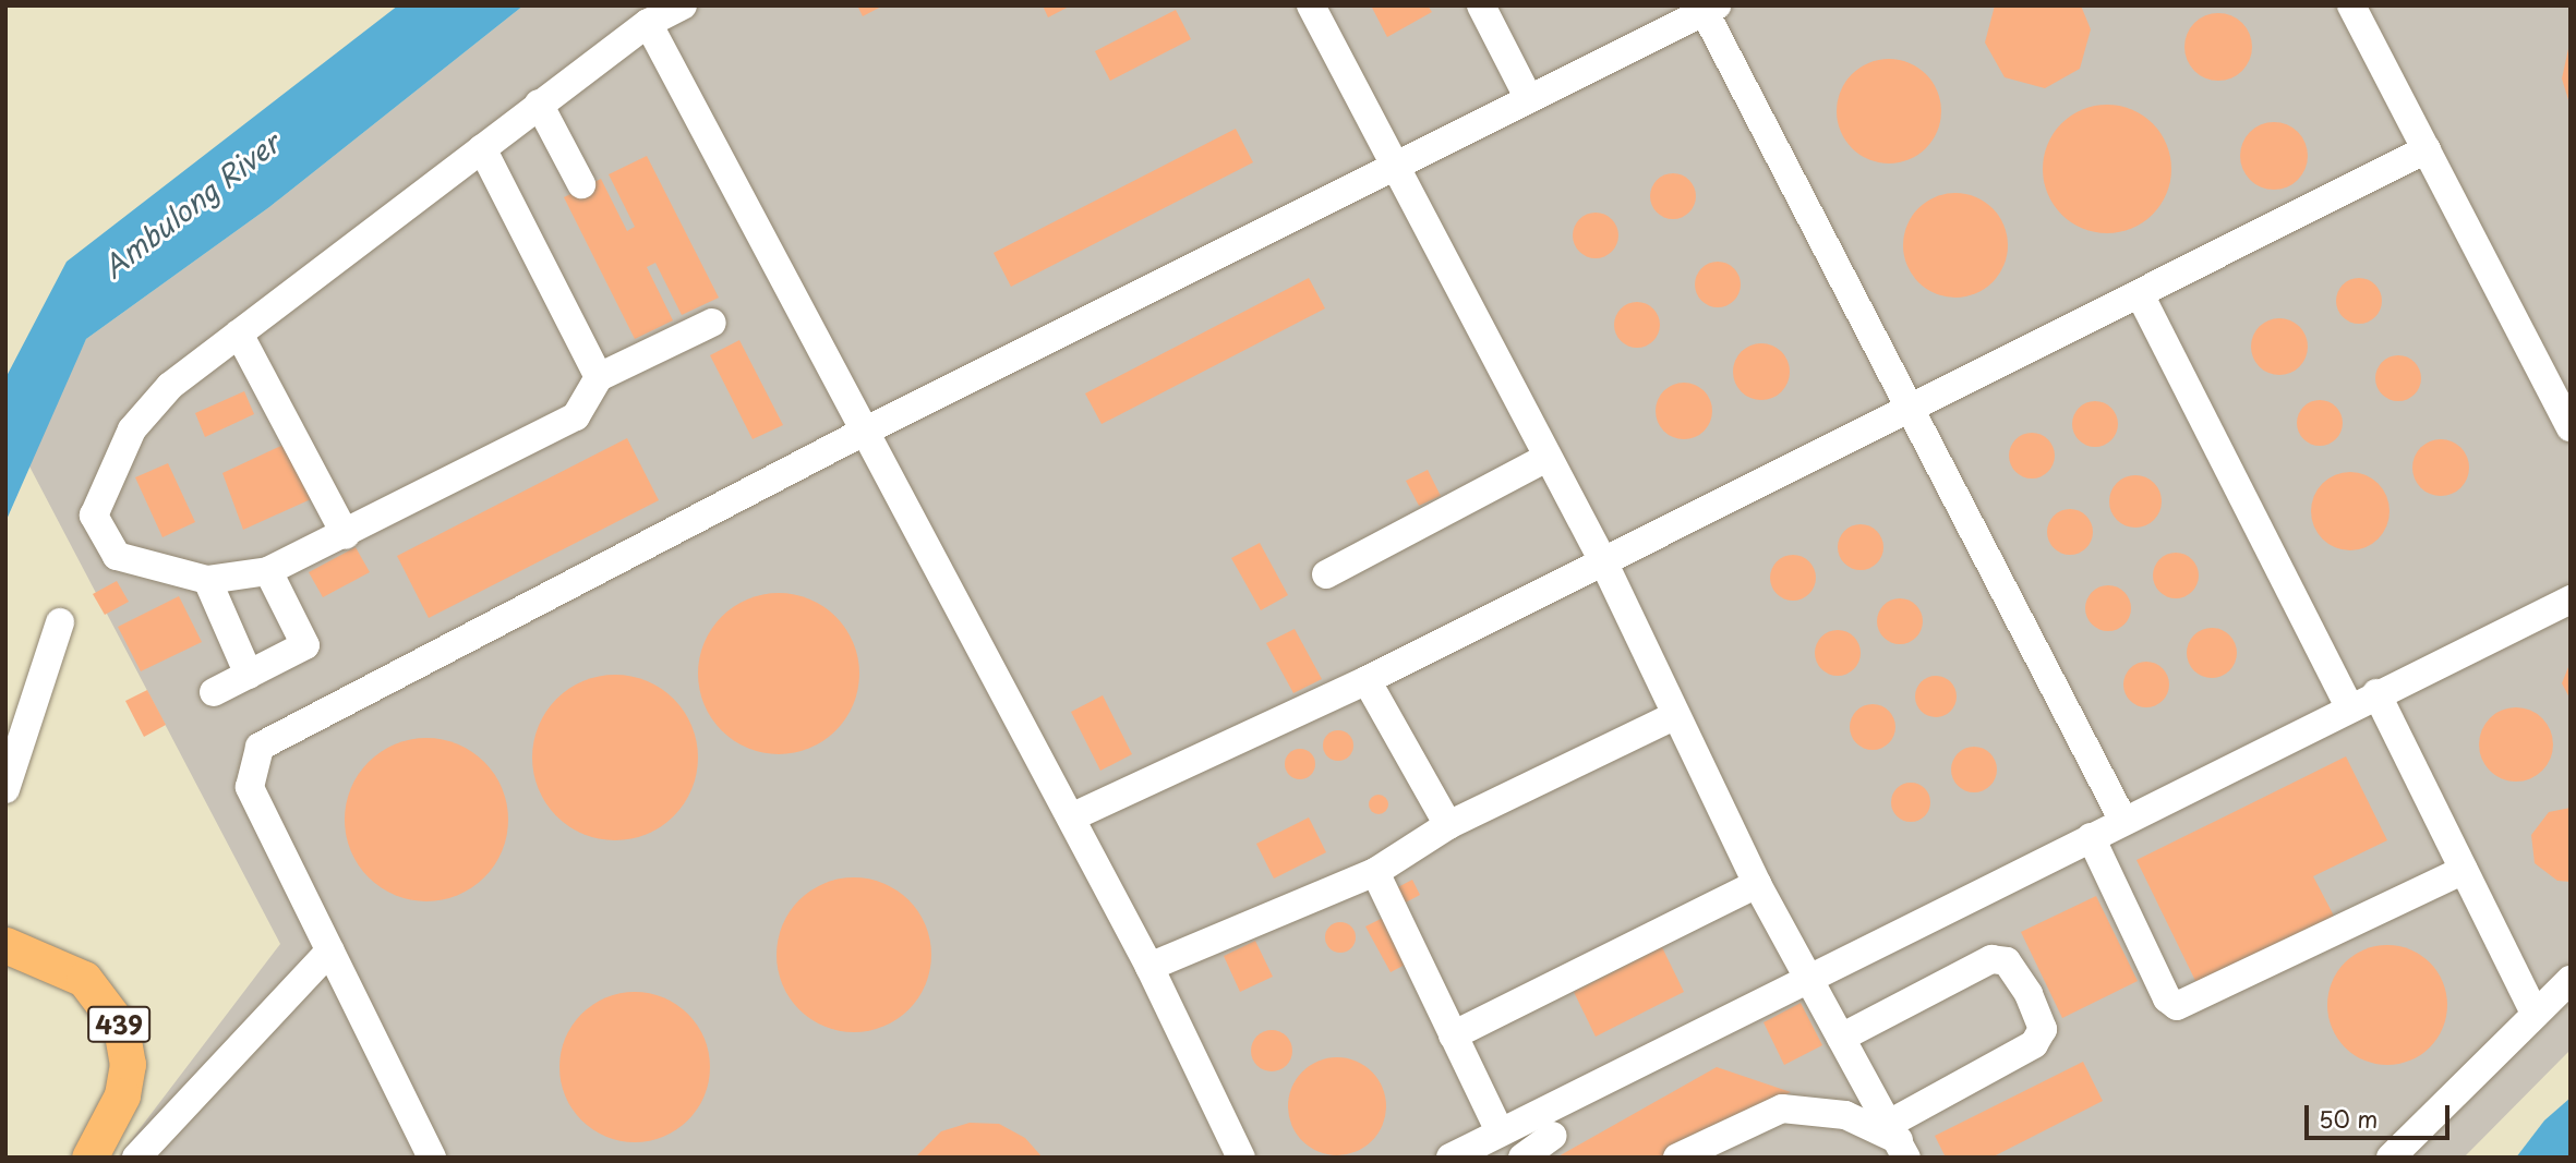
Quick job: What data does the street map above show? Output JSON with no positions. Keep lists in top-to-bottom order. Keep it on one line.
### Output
{"streets":{"main road":["439"]},"water":["Ambulong River"],"scale_bar":"50 m"}
